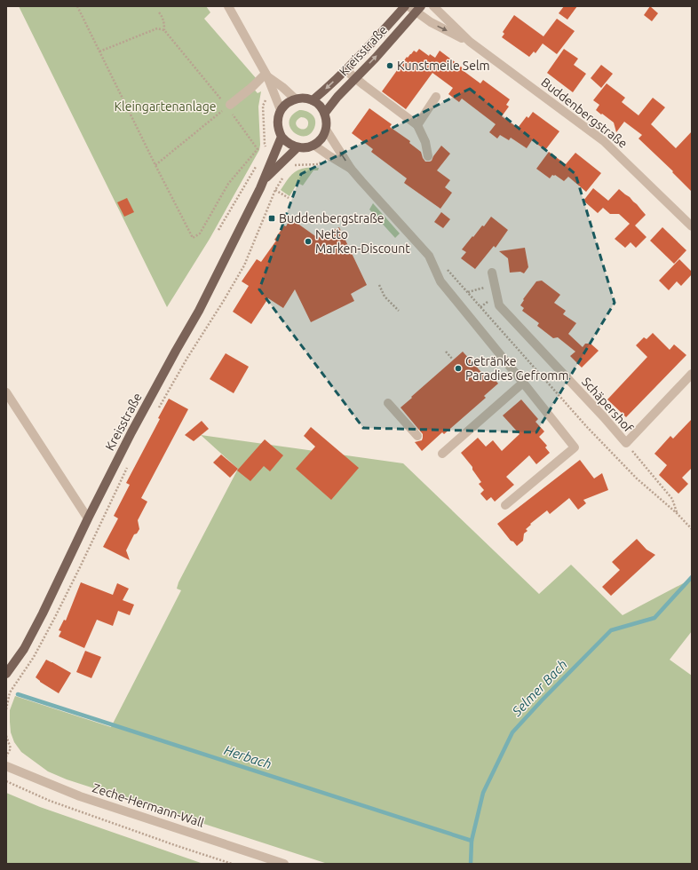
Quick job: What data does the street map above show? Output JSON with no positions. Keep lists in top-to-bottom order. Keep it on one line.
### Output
{"streets":{"main road":["Kreisstraße"],"street":["Buddenbergstraße","Schäpershof","Zeche-Hermann-Wall"]},"crossings":[["Kreisstraße","Buddenbergstraße"]],"water":["Selmer Bach","Herbach"],"parks":["Kleingartenanlage"],"places":{"other":["Kunstmeile Selm","Netto Marken-Discount","Getränke Paradies Gefromm"],"transit":["Buddenbergstraße"]}}
